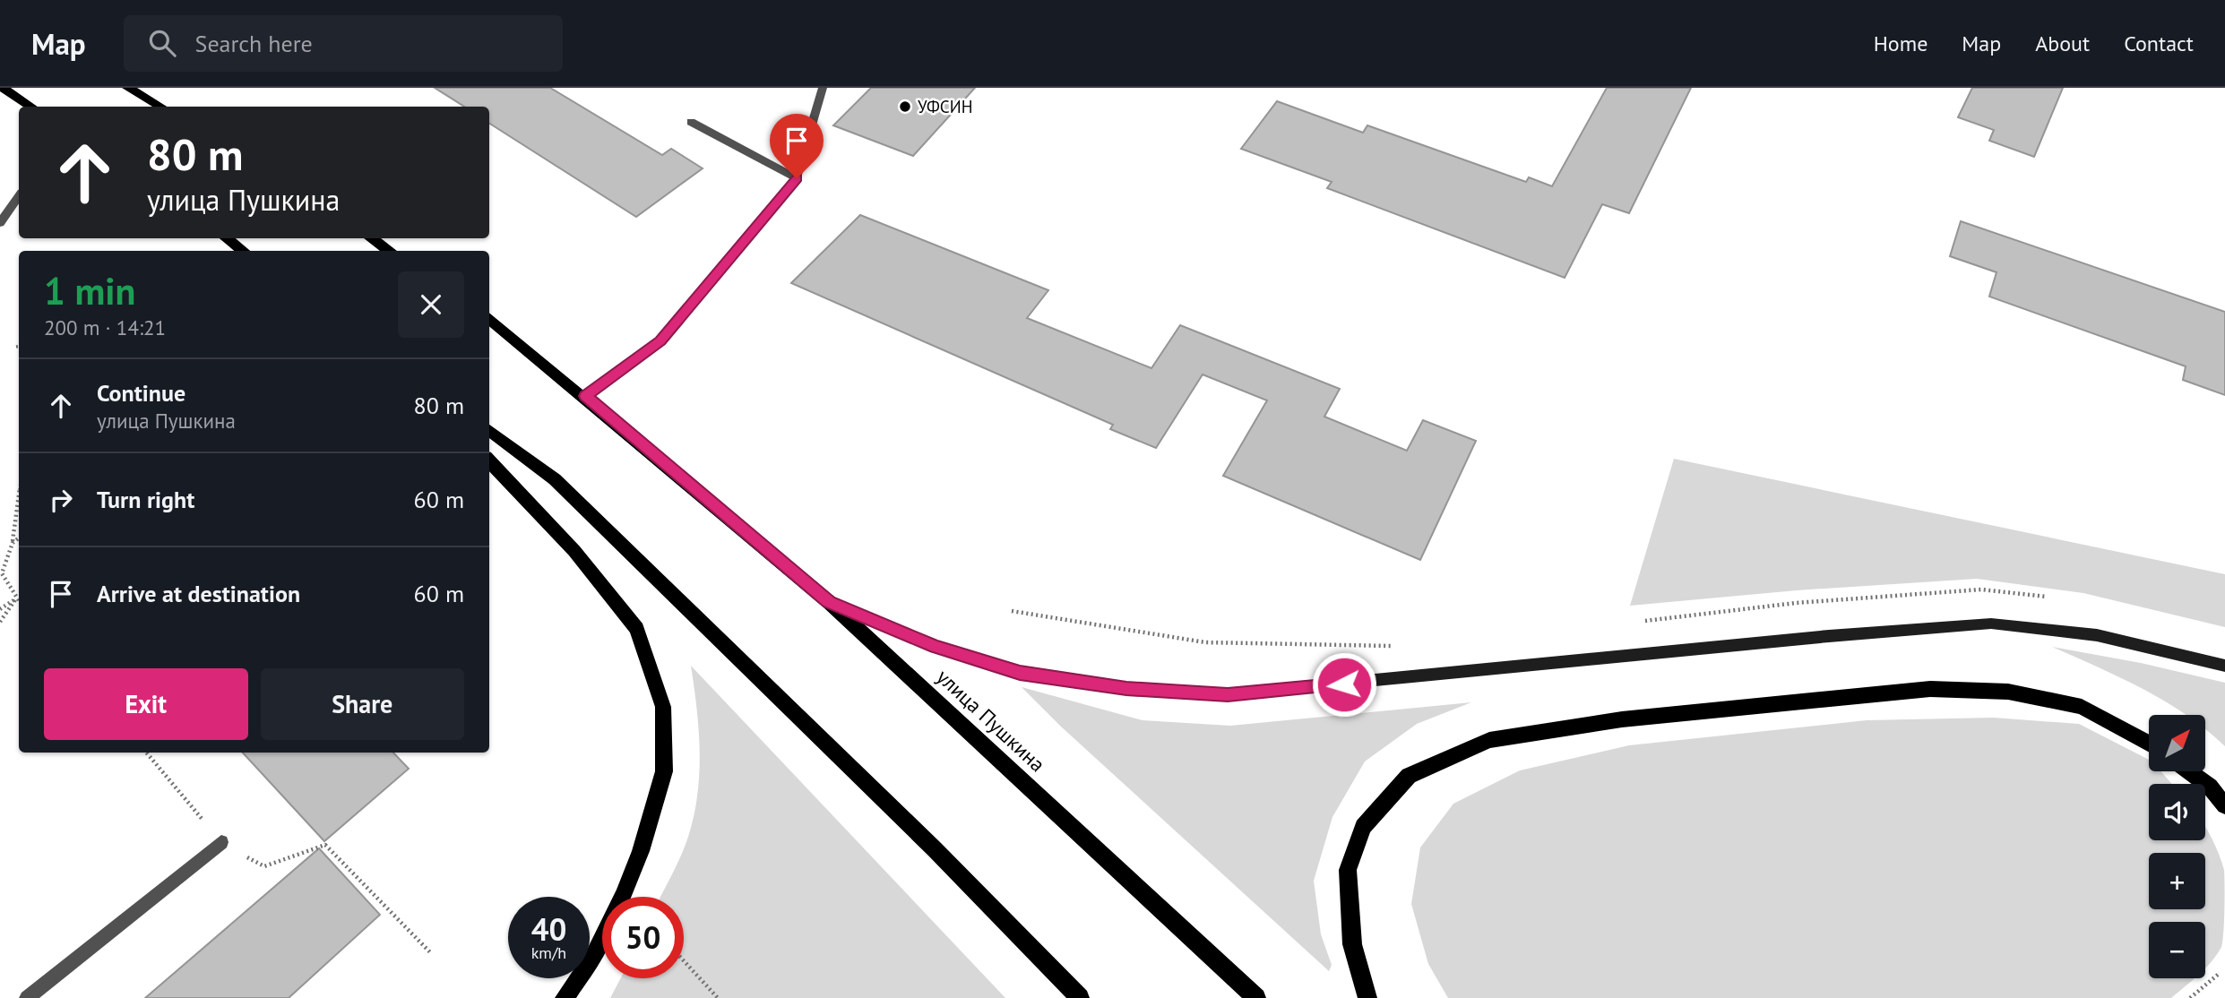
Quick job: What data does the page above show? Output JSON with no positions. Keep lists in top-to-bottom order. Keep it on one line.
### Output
{"streets":{"main road":["улица Пушкина"]},"places":["УФСИН"],"north":"top right","page":{"header":"Map","search":"Search here","nav":["Home","Map","About","Contact"],"turn":["80 m","улица Пушкина"],"heading":["1 min","200 m · 14:21"],"list":[{"name":"Continue","note":"улица Пушкина","value":"80 m"},{"name":"Turn right","value":"60 m"},{"name":"Arrive at destination","value":"60 m"}],"buttons":["Exit","Share"],"map_buttons":["+","−"],"speed":"40 km/h","limit":"50"}}
